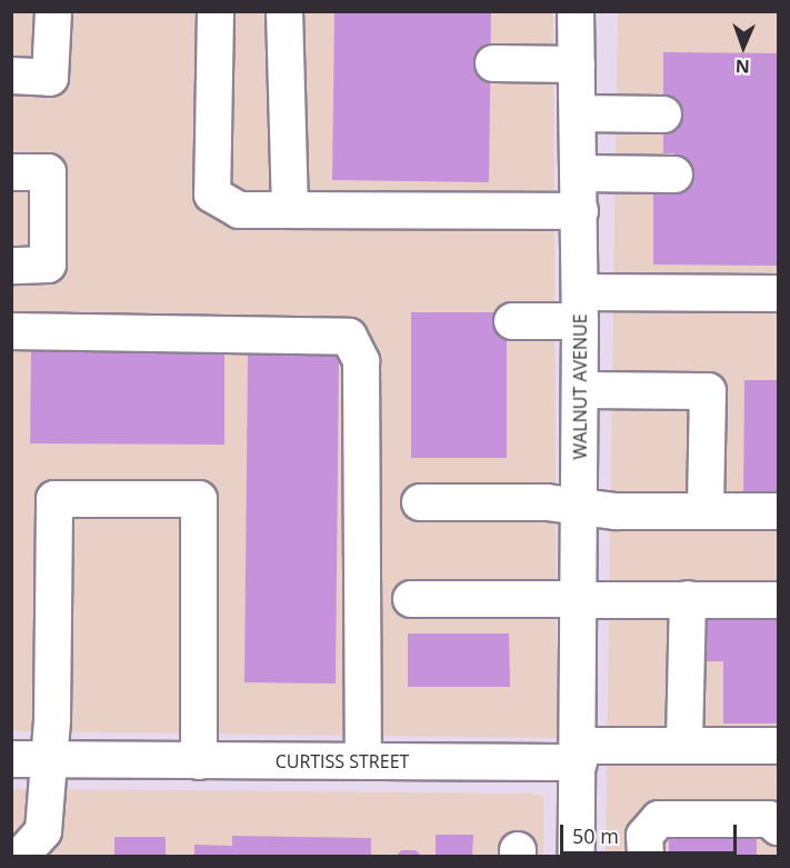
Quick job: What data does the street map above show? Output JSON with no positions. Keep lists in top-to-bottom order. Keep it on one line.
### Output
{"streets":{"street":["WALNUT AVENUE","CURTISS STREET"]},"crossings":[["WALNUT AVENUE","CURTISS STREET"]],"scale_bar":"50 m","north":"bottom"}
